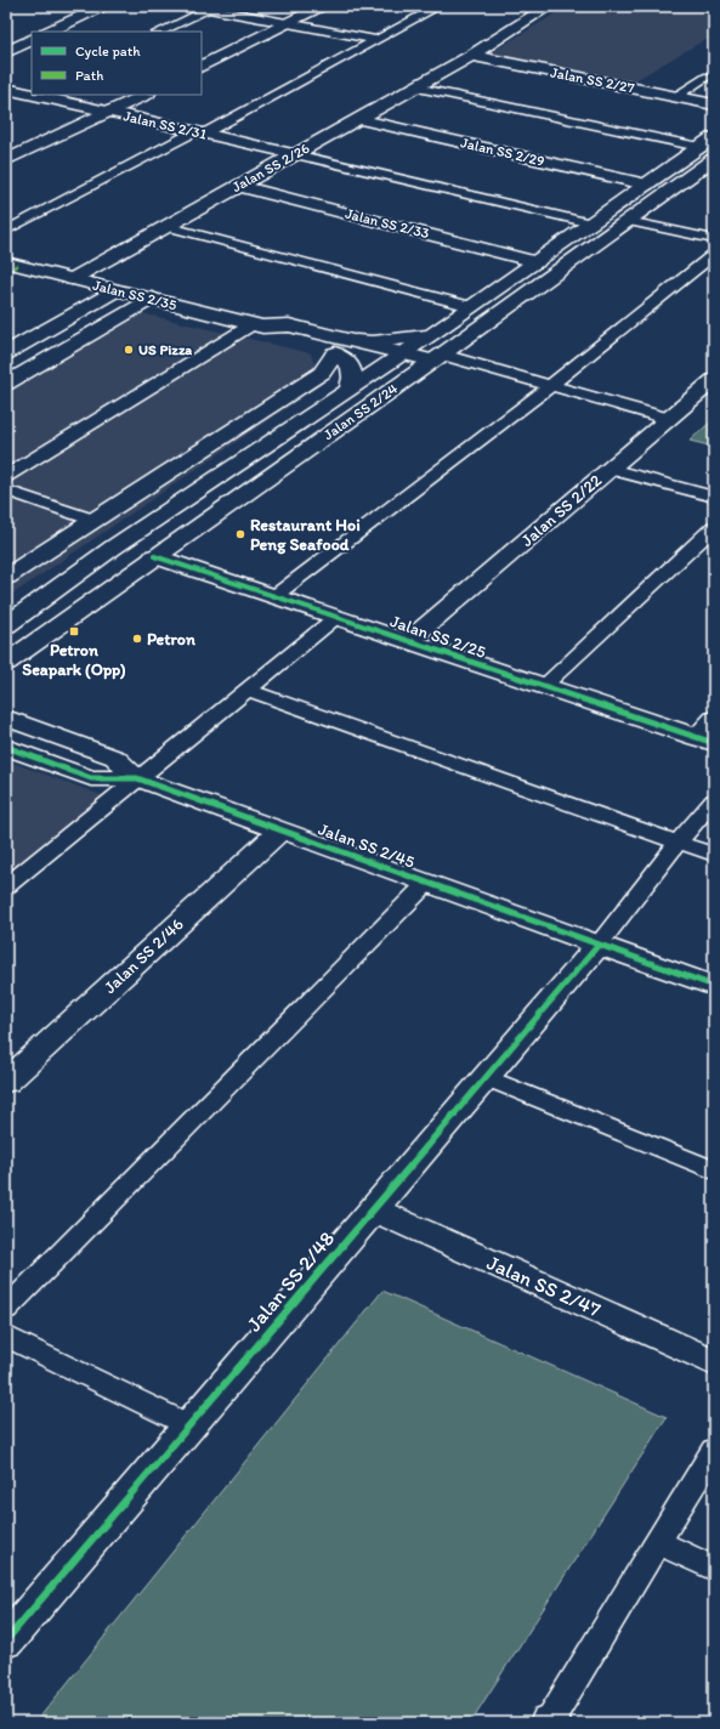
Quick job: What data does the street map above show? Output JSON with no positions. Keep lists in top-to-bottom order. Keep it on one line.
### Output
{"streets":{"street":["Jalan SS 2/27","Jalan SS 2/31","Jalan SS 2/29","Jalan SS 2/26","Jalan SS 2/33","Jalan SS 2/35","Jalan SS 2/24","Jalan SS 2/22","Jalan SS 2/25","Jalan SS 2/45","Jalan SS 2/46","Jalan SS 2/48","Jalan SS 2/47"]},"crossings":[["Jalan SS 2/27","Jalan SS 2/26"],["Jalan SS 2/31","Jalan SS 2/26"],["Jalan SS 2/29","Jalan SS 2/26"],["Jalan SS 2/29","Jalan SS 2/24"],["Jalan SS 2/26","Jalan SS 2/33"],["Jalan SS 2/26","Jalan SS 2/35"],["Jalan SS 2/33","Jalan SS 2/24"],["Jalan SS 2/35","Jalan SS 2/24"],["Jalan SS 2/24","Jalan SS 2/25"],["Jalan SS 2/22","Jalan SS 2/25"],["Jalan SS 2/45","Jalan SS 2/46"],["Jalan SS 2/45","Jalan SS 2/48"],["Jalan SS 2/48","Jalan SS 2/47"]],"places":{"other":["US Pizza","Restaurant Hoi Peng Seafood","Petron"],"transit":["Petron Seapark (Opp)"]},"legend":["Cycle path","Path"]}
